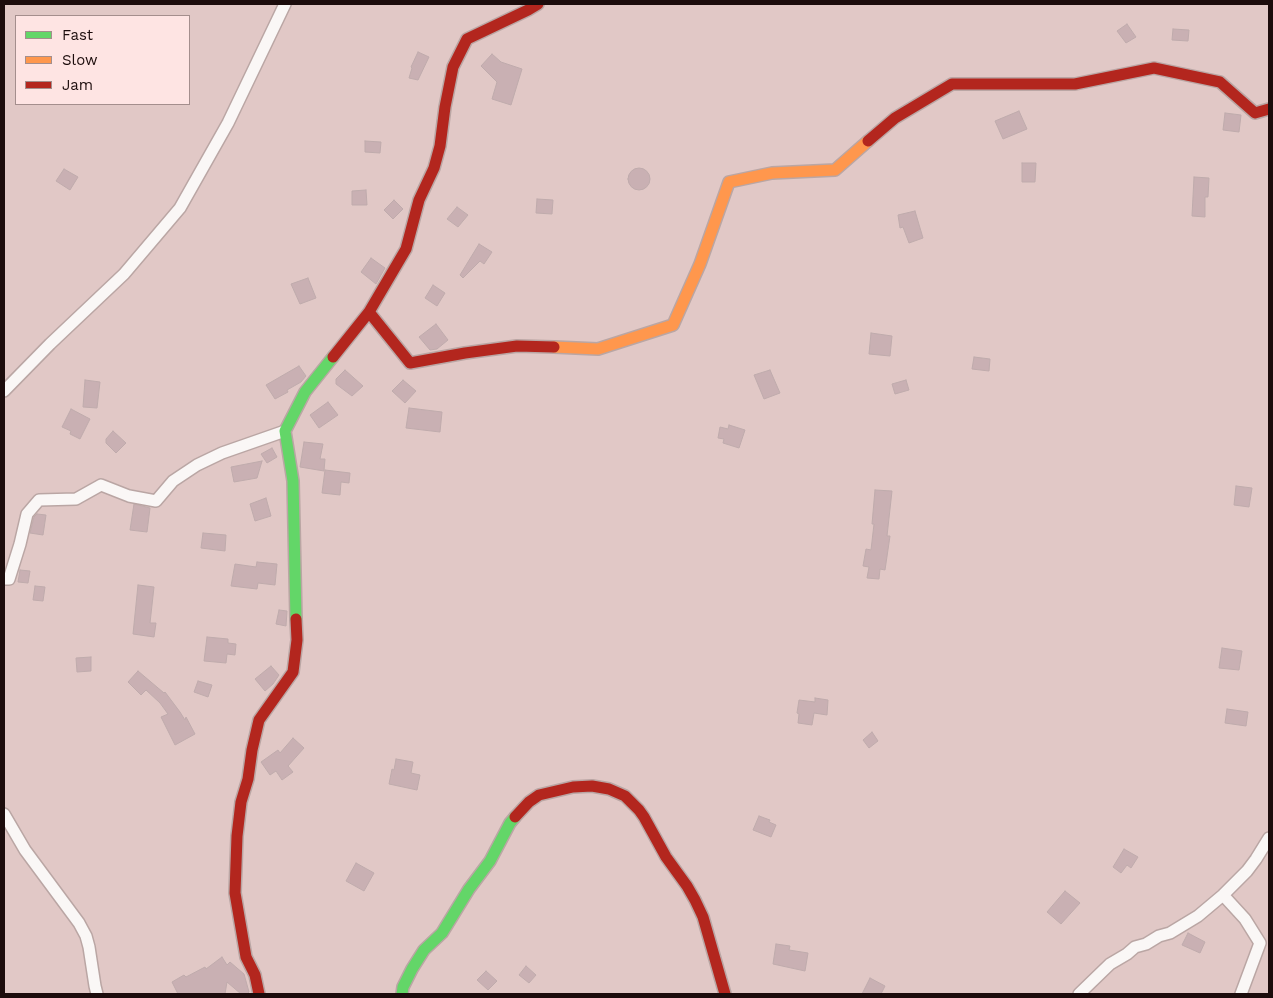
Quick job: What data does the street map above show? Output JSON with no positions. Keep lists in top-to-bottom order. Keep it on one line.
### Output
{"legend":["Fast","Slow","Jam"]}
